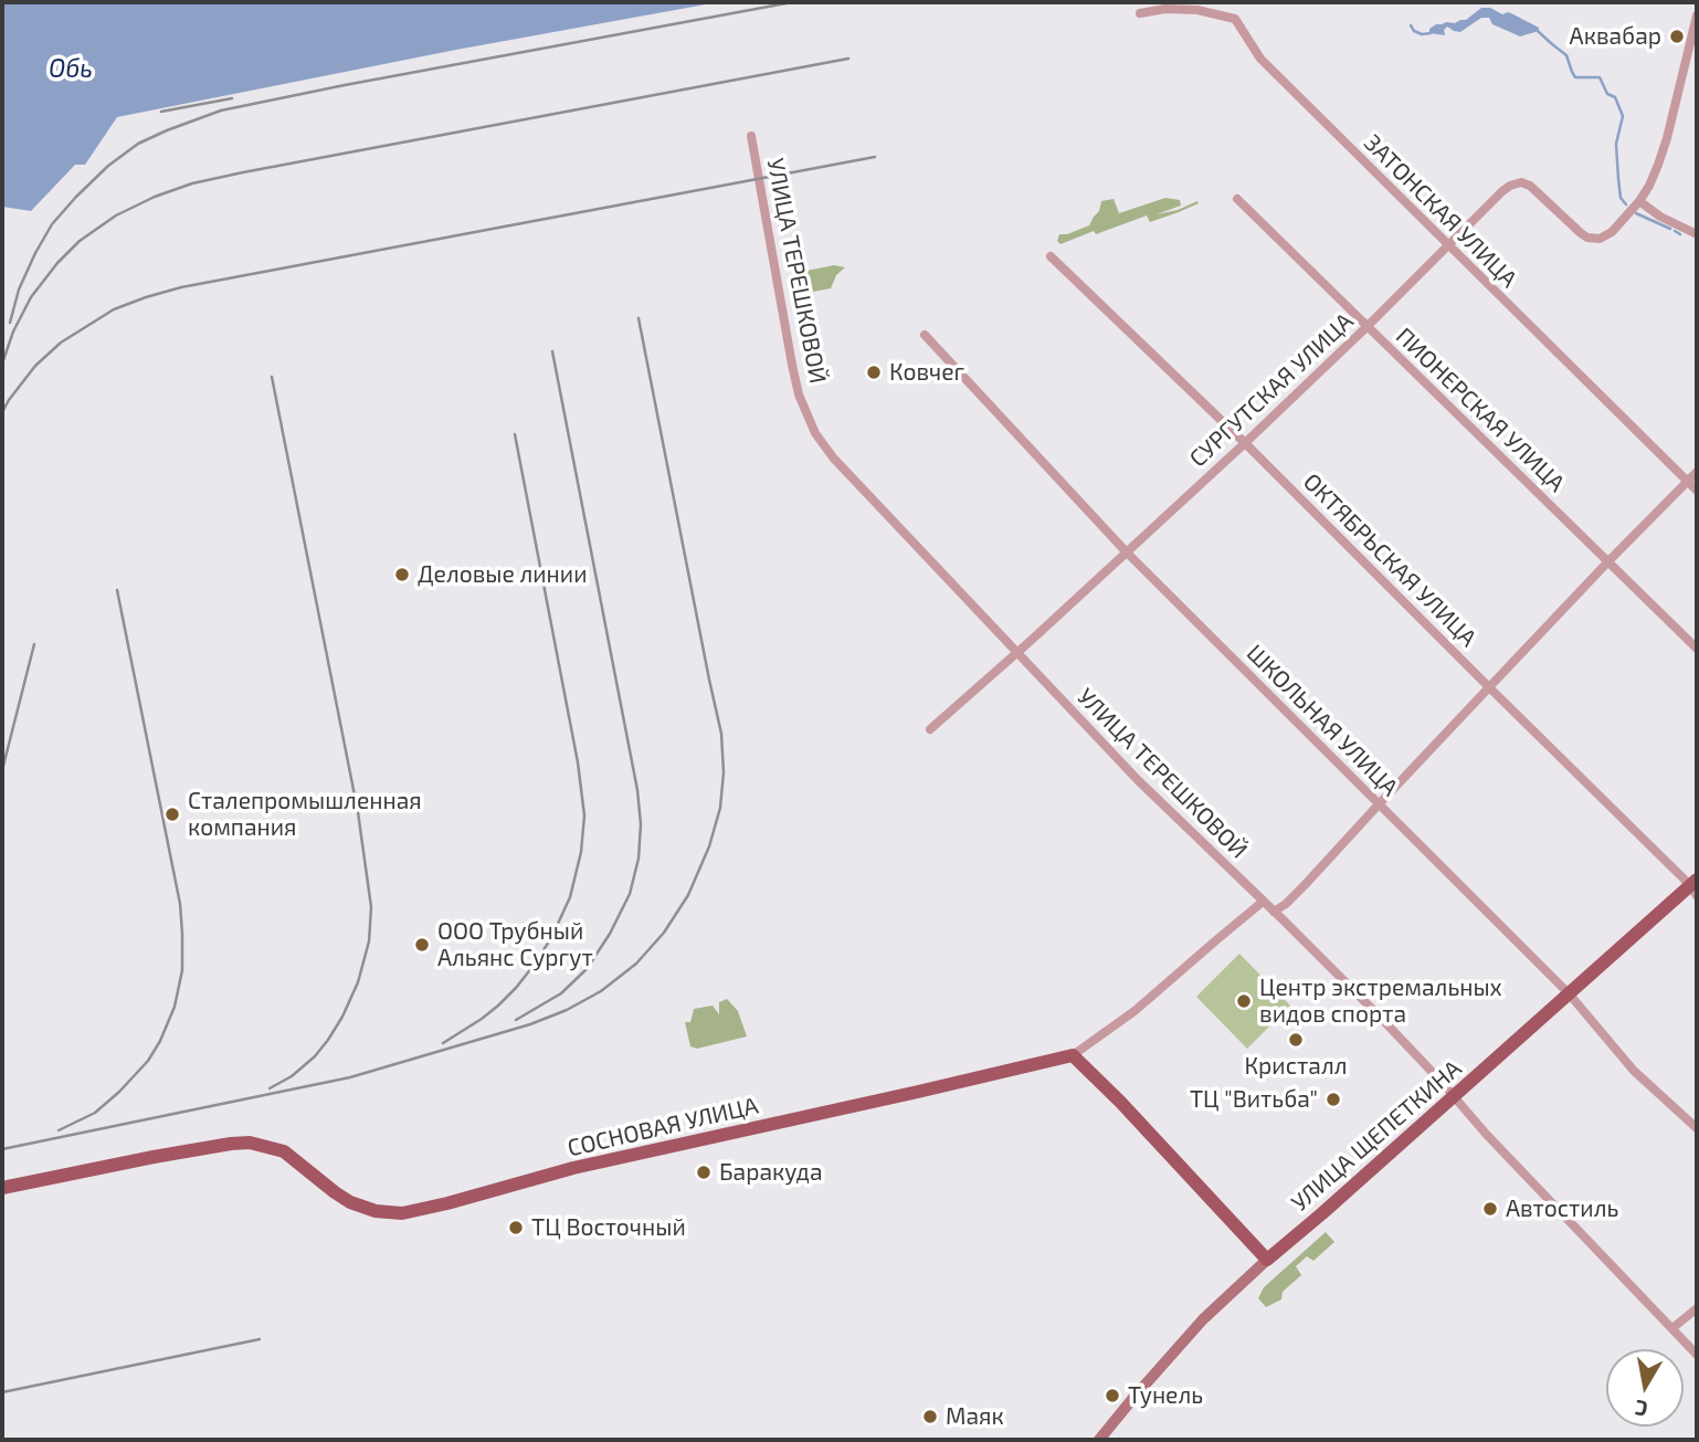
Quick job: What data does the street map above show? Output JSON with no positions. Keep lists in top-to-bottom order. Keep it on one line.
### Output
{"streets":{"main road":["СОСНОВАЯ УЛИЦА","УЛИЦА ЩЕПЕТКИНА"],"street":["ЗАТОНСКАЯ УЛИЦА","УЛИЦА ТЕРЕШКОВОЙ","СУРГУТСКАЯ УЛИЦА","ПИОНЕРСКАЯ УЛИЦА","ОКТЯБРЬСКАЯ УЛИЦА","ШКОЛЬНАЯ УЛИЦА"]},"crossings":[["ЗАТОНСКАЯ УЛИЦА","СУРГУТСКАЯ УЛИЦА"],["УЛИЦА ТЕРЕШКОВОЙ","СУРГУТСКАЯ УЛИЦА"],["УЛИЦА ТЕРЕШКОВОЙ","УЛИЦА ЩЕПЕТКИНА"],["СУРГУТСКАЯ УЛИЦА","ПИОНЕРСКАЯ УЛИЦА"],["СУРГУТСКАЯ УЛИЦА","ОКТЯБРЬСКАЯ УЛИЦА"],["СУРГУТСКАЯ УЛИЦА","ШКОЛЬНАЯ УЛИЦА"],["ОКТЯБРЬСКАЯ УЛИЦА","УЛИЦА ЩЕПЕТКИНА"],["ШКОЛЬНАЯ УЛИЦА","УЛИЦА ЩЕПЕТКИНА"]],"water":["Обь"],"places":["Аквабар","Ковчег","Деловые линии","Сталепромышленная компания","ООО Трубный Альянс Сургут","Центр экстремальных видов спорта","Кристалл","ТЦ \"Витьба\"","Баракуда","Автостиль","ТЦ Восточный","Тунель","Маяк"],"north":"bottom"}
